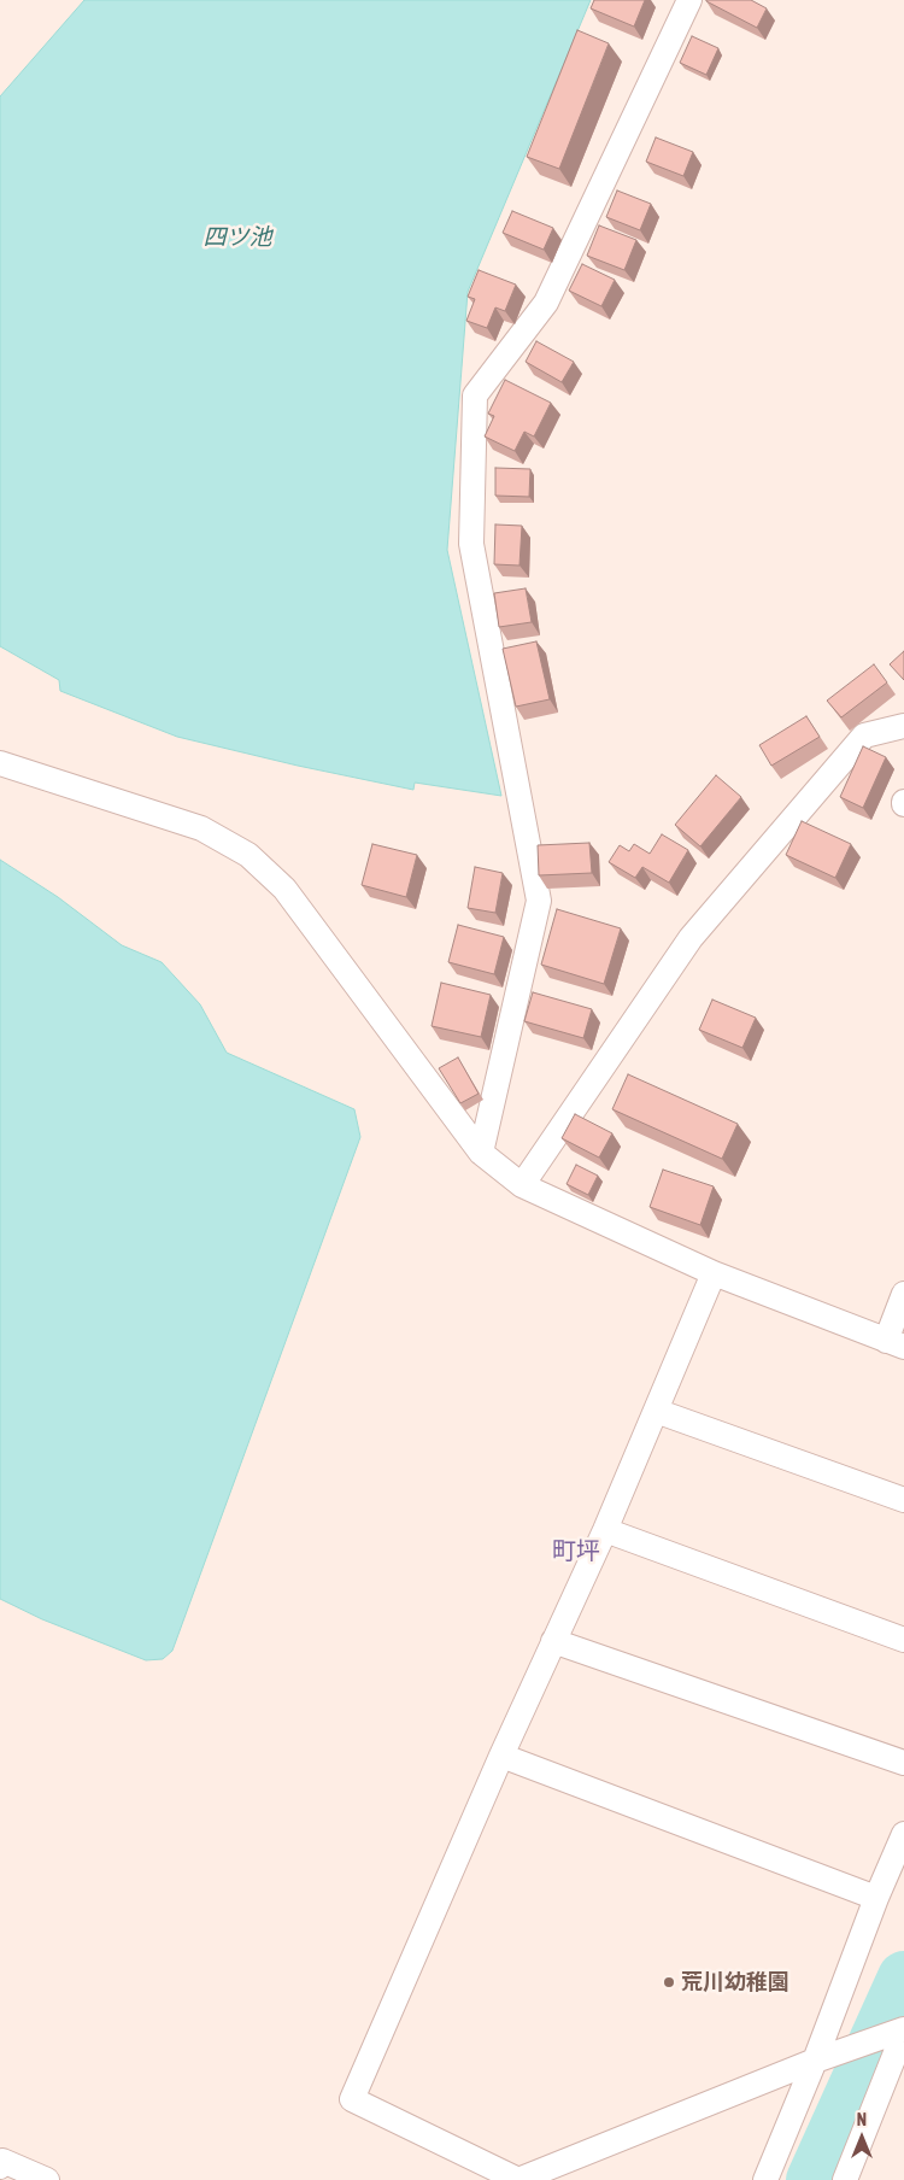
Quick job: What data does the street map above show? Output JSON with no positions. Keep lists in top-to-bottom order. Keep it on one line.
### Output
{"districts":["町坪"],"water":["四ツ池"],"places":["荒川幼稚園"],"north":"top"}
